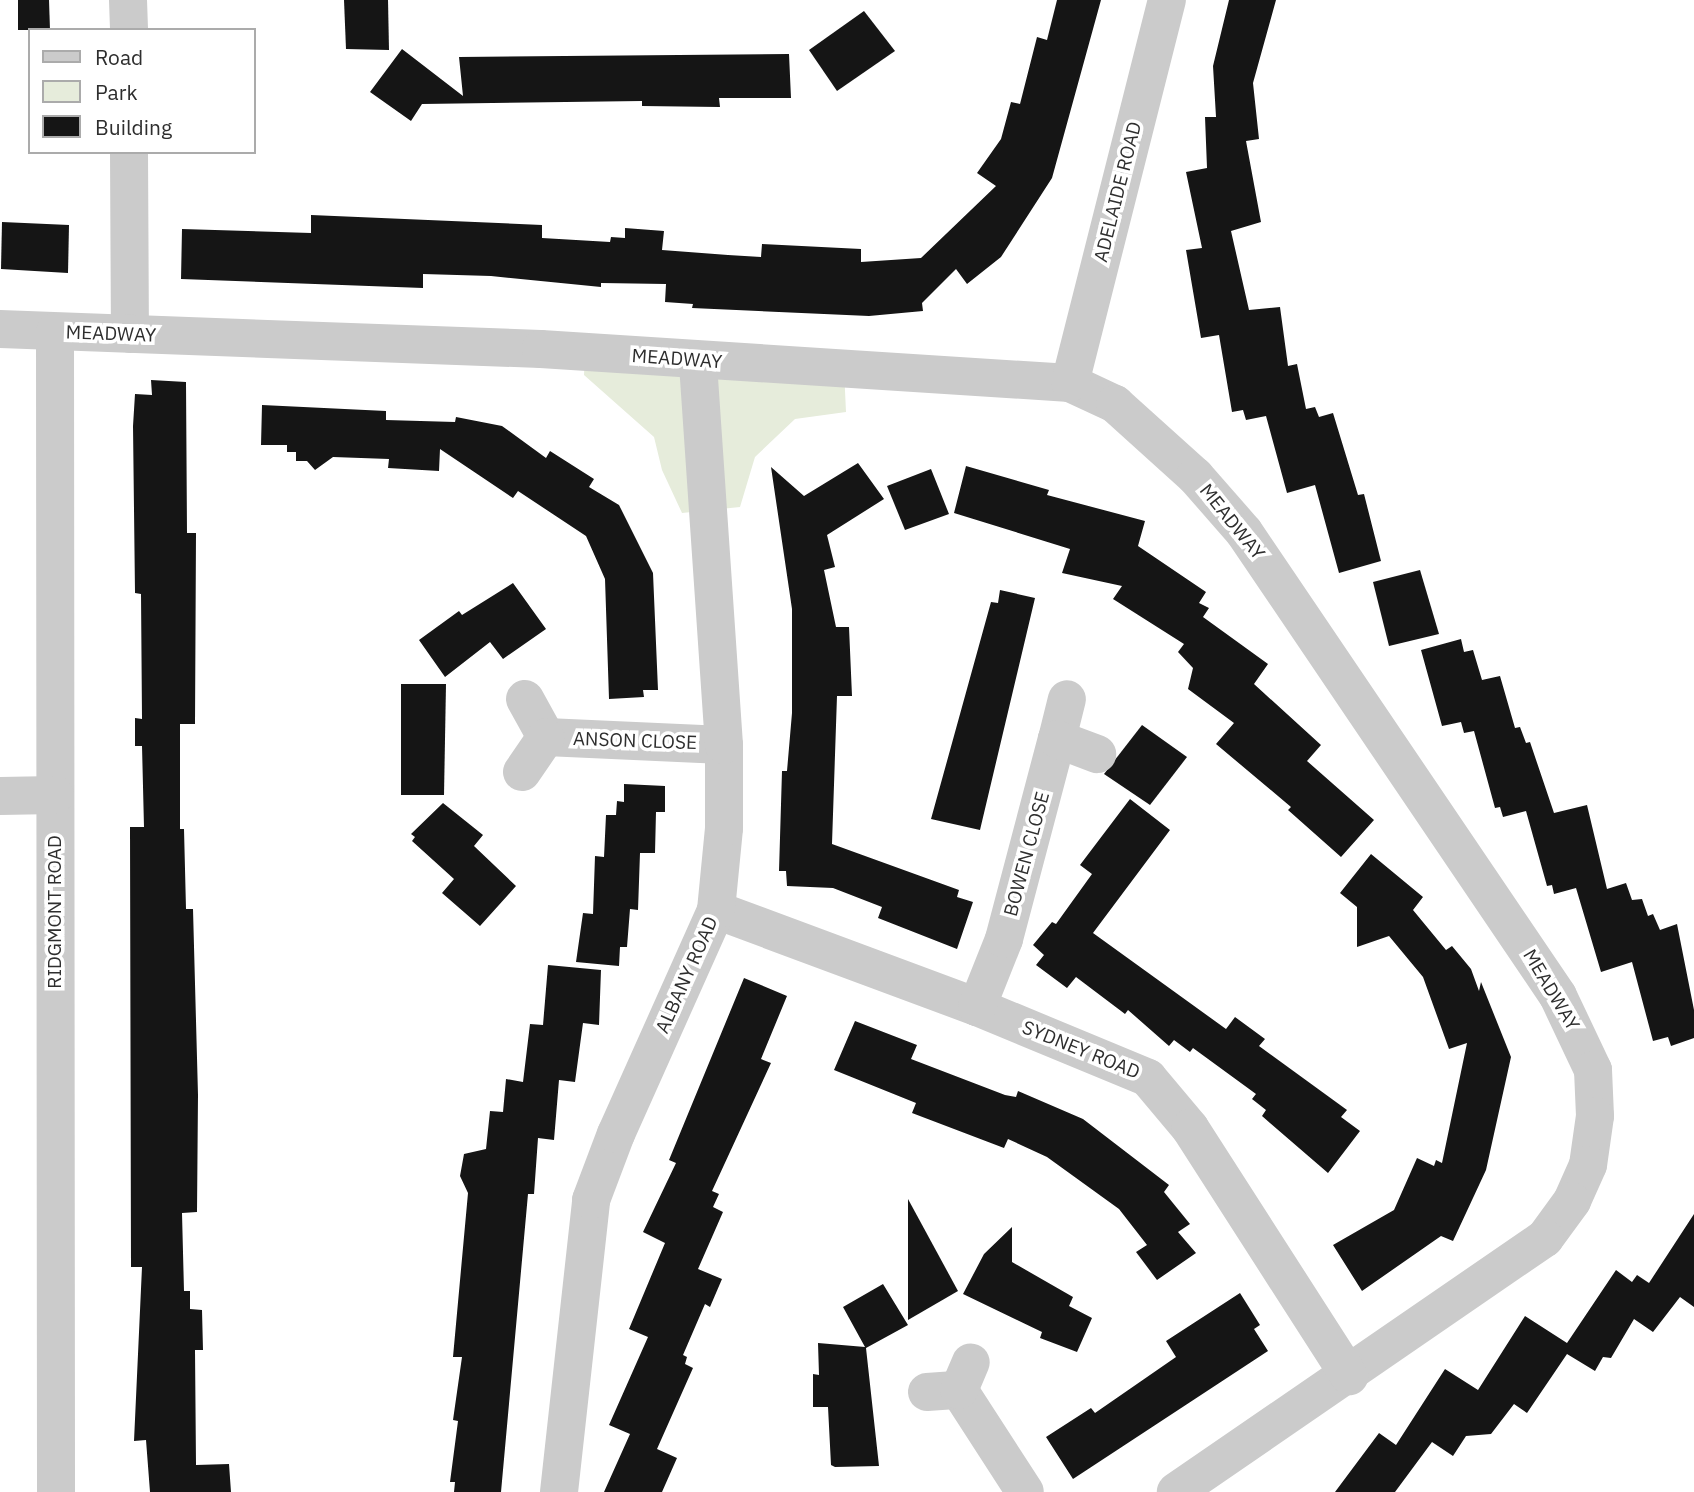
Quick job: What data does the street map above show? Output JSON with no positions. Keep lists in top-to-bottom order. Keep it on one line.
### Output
{"streets":{"street":["ADELAIDE ROAD","MEADWAY","ANSON CLOSE","BOWEN CLOSE","RIDGMONT ROAD","ALBANY ROAD","SYDNEY ROAD"]},"crossings":[["ADELAIDE ROAD","MEADWAY"],["MEADWAY","RIDGMONT ROAD"],["MEADWAY","ALBANY ROAD"],["MEADWAY","SYDNEY ROAD"],["ANSON CLOSE","ALBANY ROAD"],["BOWEN CLOSE","SYDNEY ROAD"],["ALBANY ROAD","SYDNEY ROAD"]],"legend":["Road","Park","Building"]}
